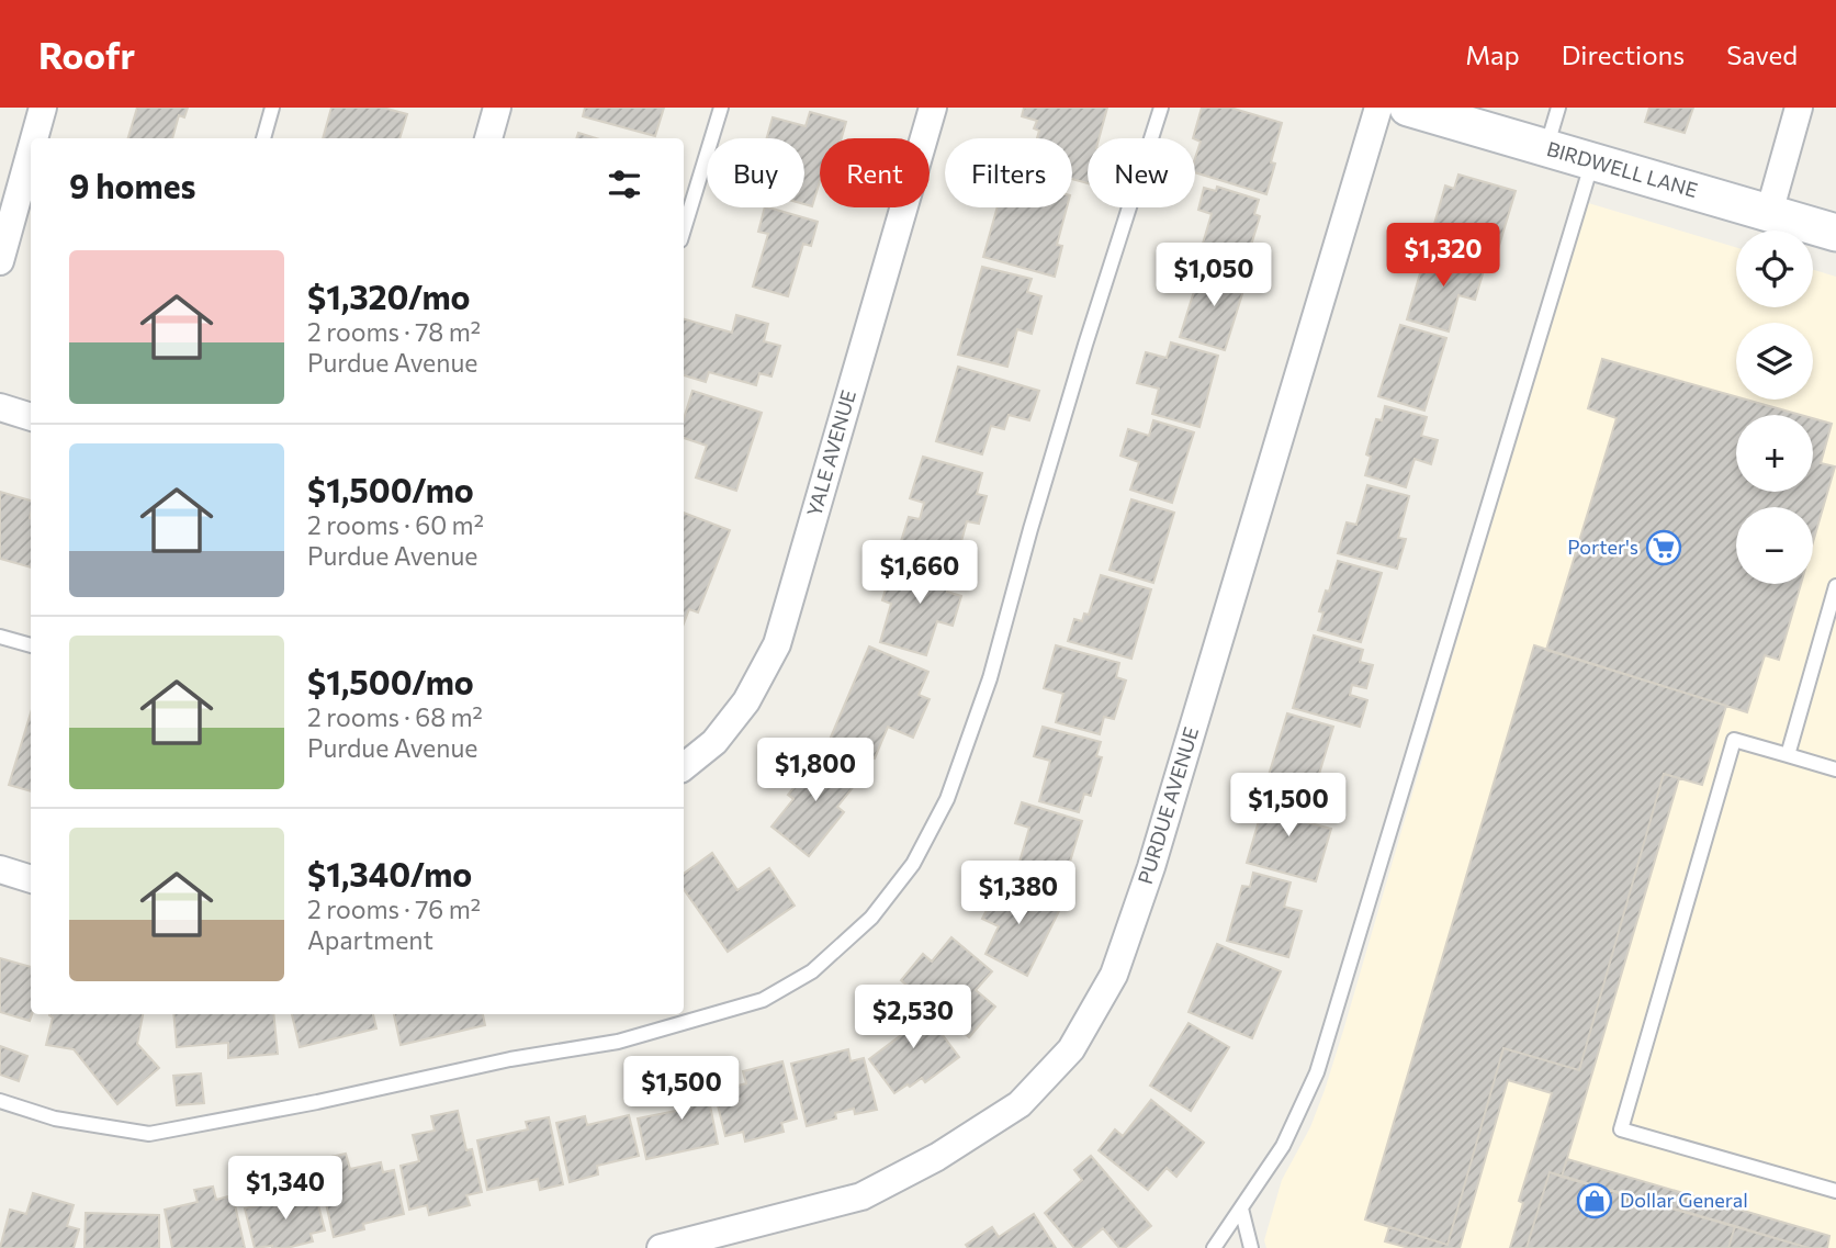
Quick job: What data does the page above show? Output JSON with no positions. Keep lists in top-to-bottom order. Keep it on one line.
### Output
{"streets":{"main road":["BIRDWELL LANE"],"street":["YALE AVENUE","PURDUE AVENUE"]},"places":{"supermarket":["Porter's"],"shop":["Dollar General"]},"page":{"header":"Roofr","nav":["Map","Directions","Saved"],"chip":["Buy","Rent","Filters","New"],"heading":"9 homes","price":["$1,320","$1,050","$1,660","$1,800","$1,500","$1,380","$2,530","$1,500","$1,340"],"map_buttons":["+","−"],"list":[{"name":"$1,320/mo","note":"2 rooms · 78 m² · Purdue Avenue"},{"name":"$1,500/mo","note":"2 rooms · 60 m² · Purdue Avenue"},{"name":"$1,500/mo","note":"2 rooms · 68 m² · Purdue Avenue"},{"name":"$1,340/mo","note":"2 rooms · 76 m² · Apartment"}]}}
